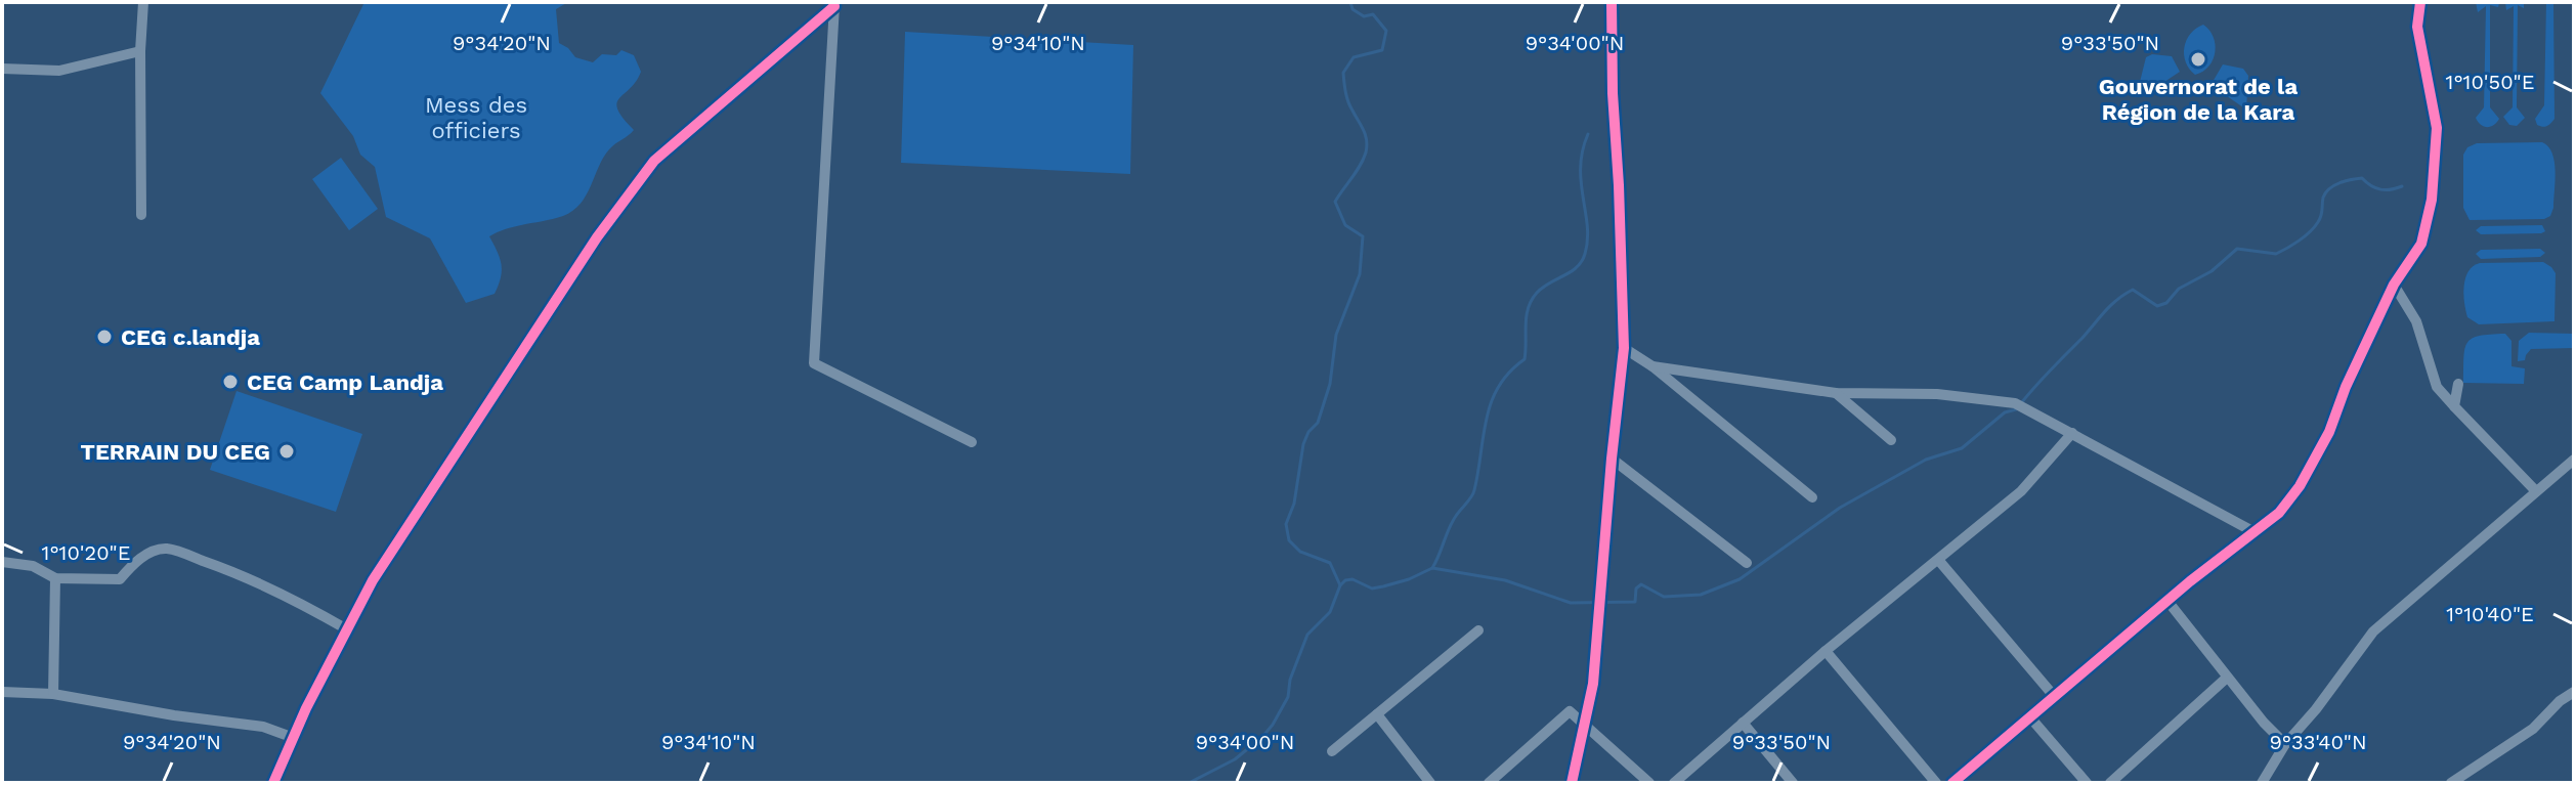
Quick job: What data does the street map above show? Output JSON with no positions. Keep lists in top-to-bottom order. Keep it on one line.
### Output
{"parks":["Mess des officiers"],"places":["Gouvernorat de la Région de la Kara","CEG c.landja","CEG Camp Landja","TERRAIN DU CEG"],"coordinates":["9°34'20\"N","9°34'10\"N","9°34'00\"N","9°33'50\"N","1°10'50\"E","1°10'20\"E","1°10'40\"E","9°33'40\"N"]}
